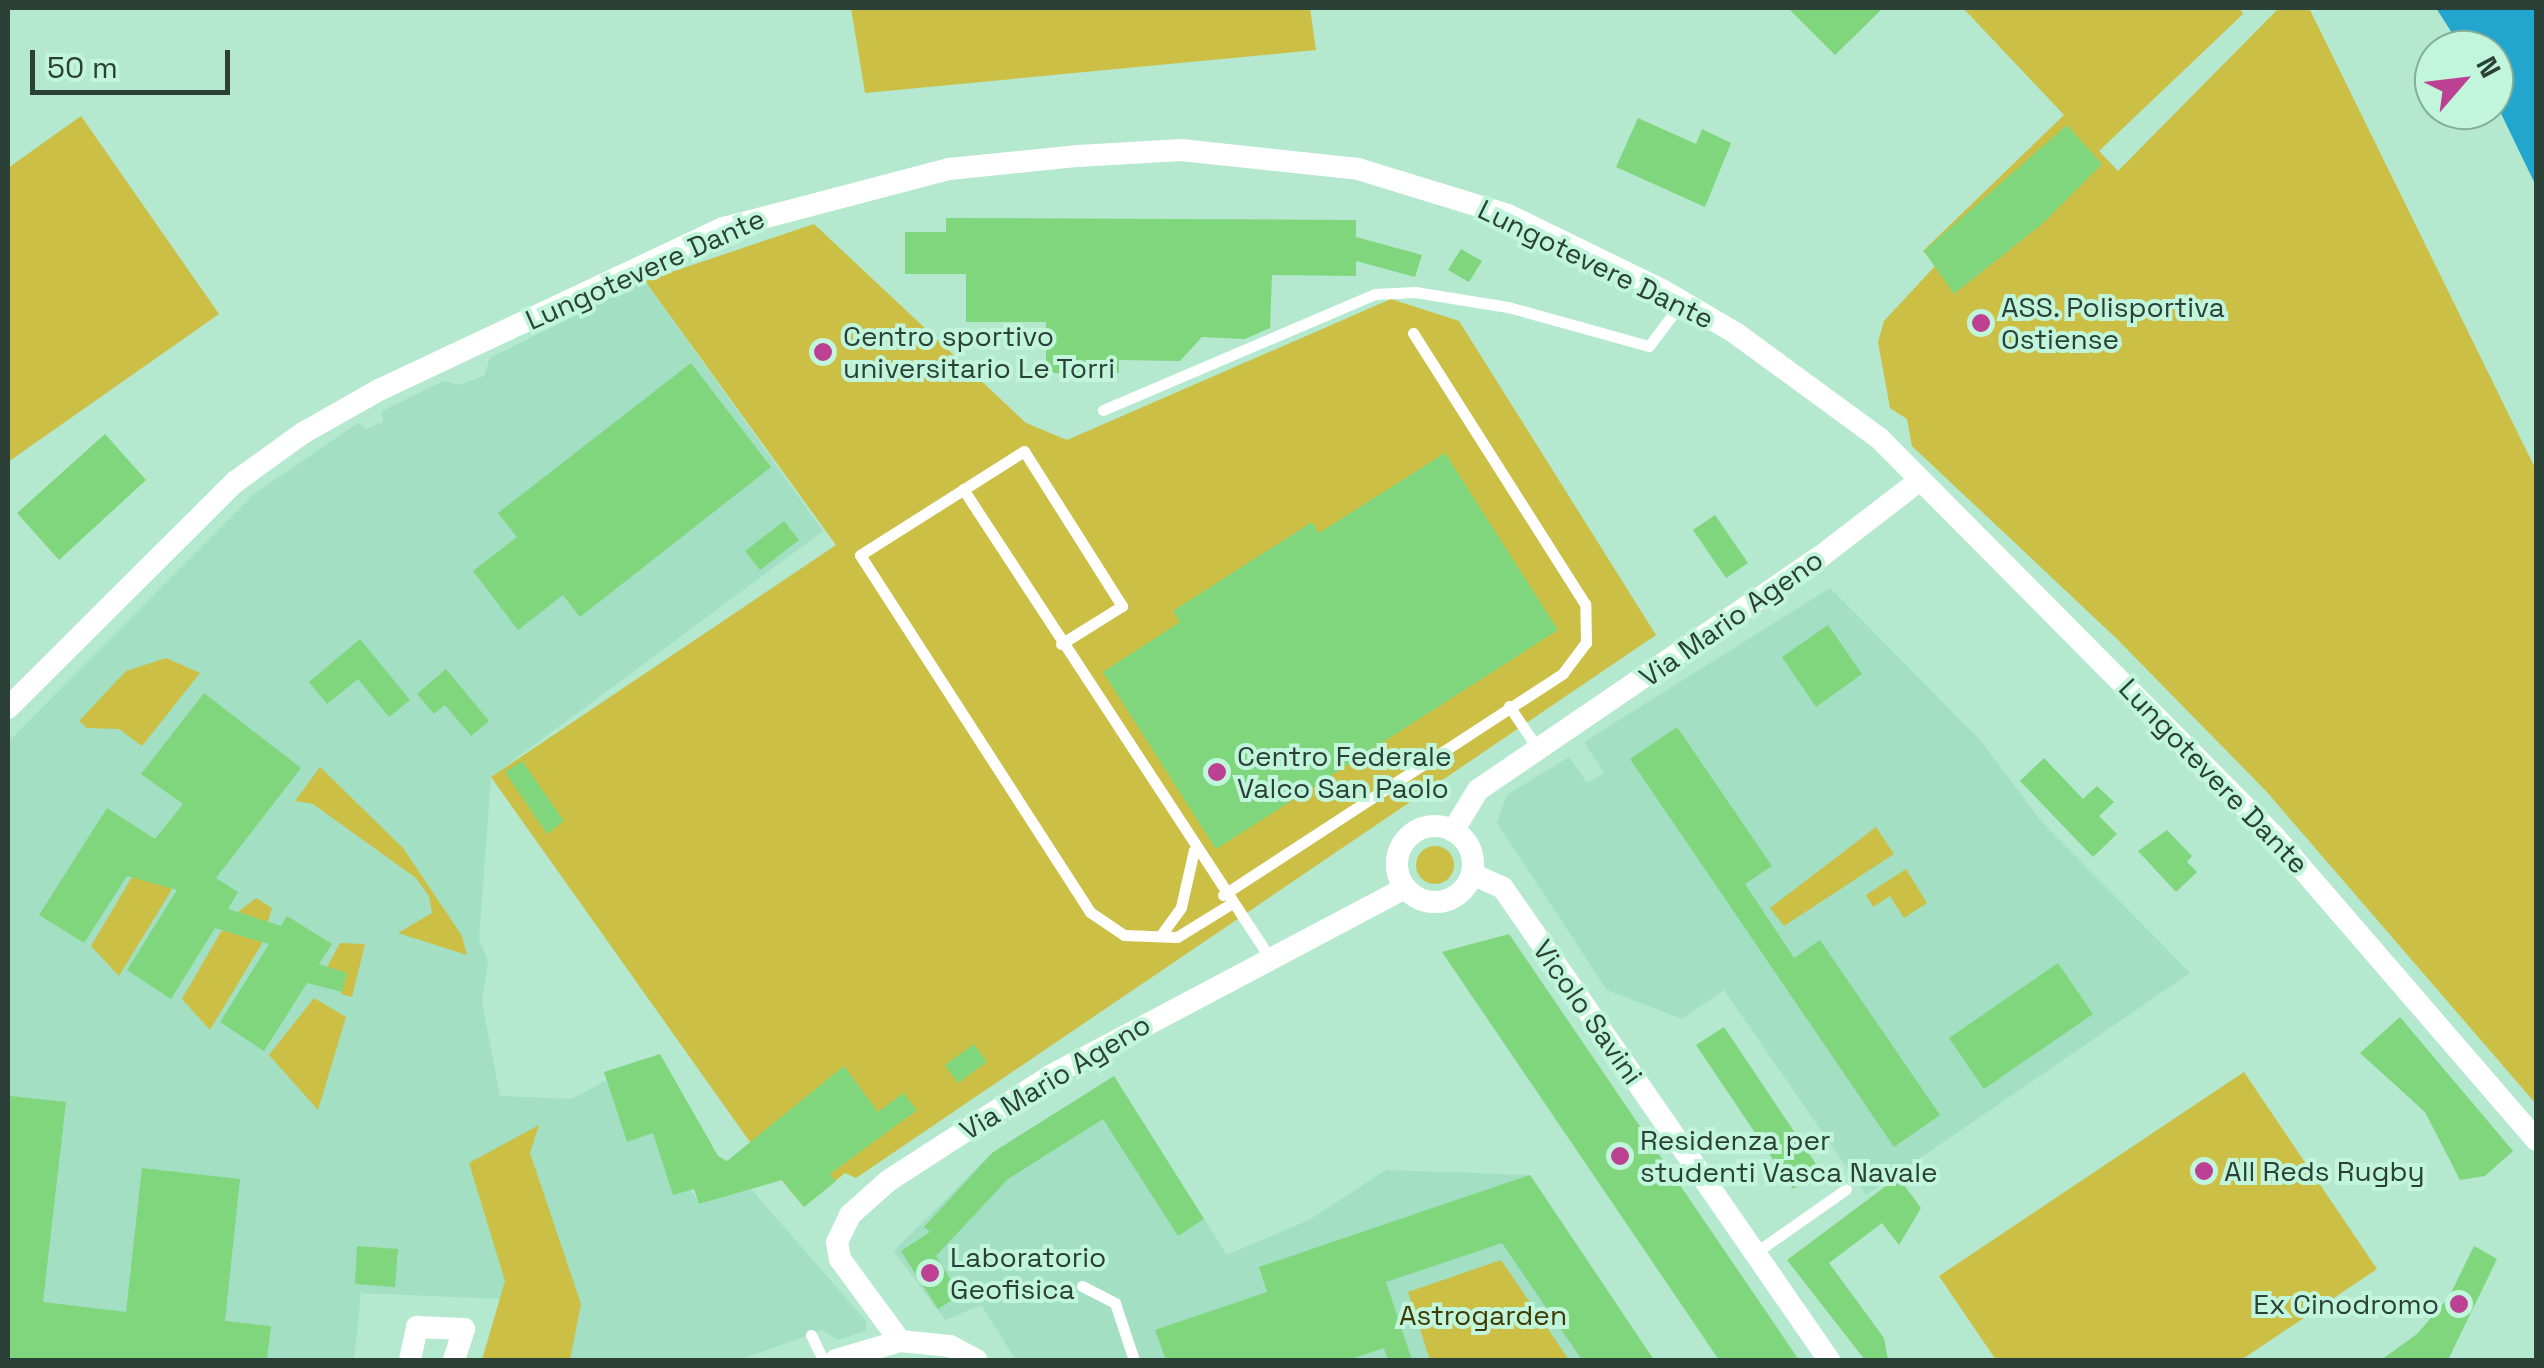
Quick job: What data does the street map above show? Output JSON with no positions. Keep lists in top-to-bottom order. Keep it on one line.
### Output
{"streets":{"street":["Lungotevere Dante","Via Mario Ageno","Vicolo Savini"]},"crossings":[["Lungotevere Dante","Via Mario Ageno"],["Via Mario Ageno","Vicolo Savini"]],"parks":["Astrogarden"],"places":["ASS. Polisportiva Ostiense","Centro sportivo universitario Le Torri","Centro Federale Valco San Paolo","Residenza per studenti Vasca Navale","All Reds Rugby","Laboratorio Geofisica","Ex Cinodromo"],"scale_bar":"50 m","north":"top right"}
